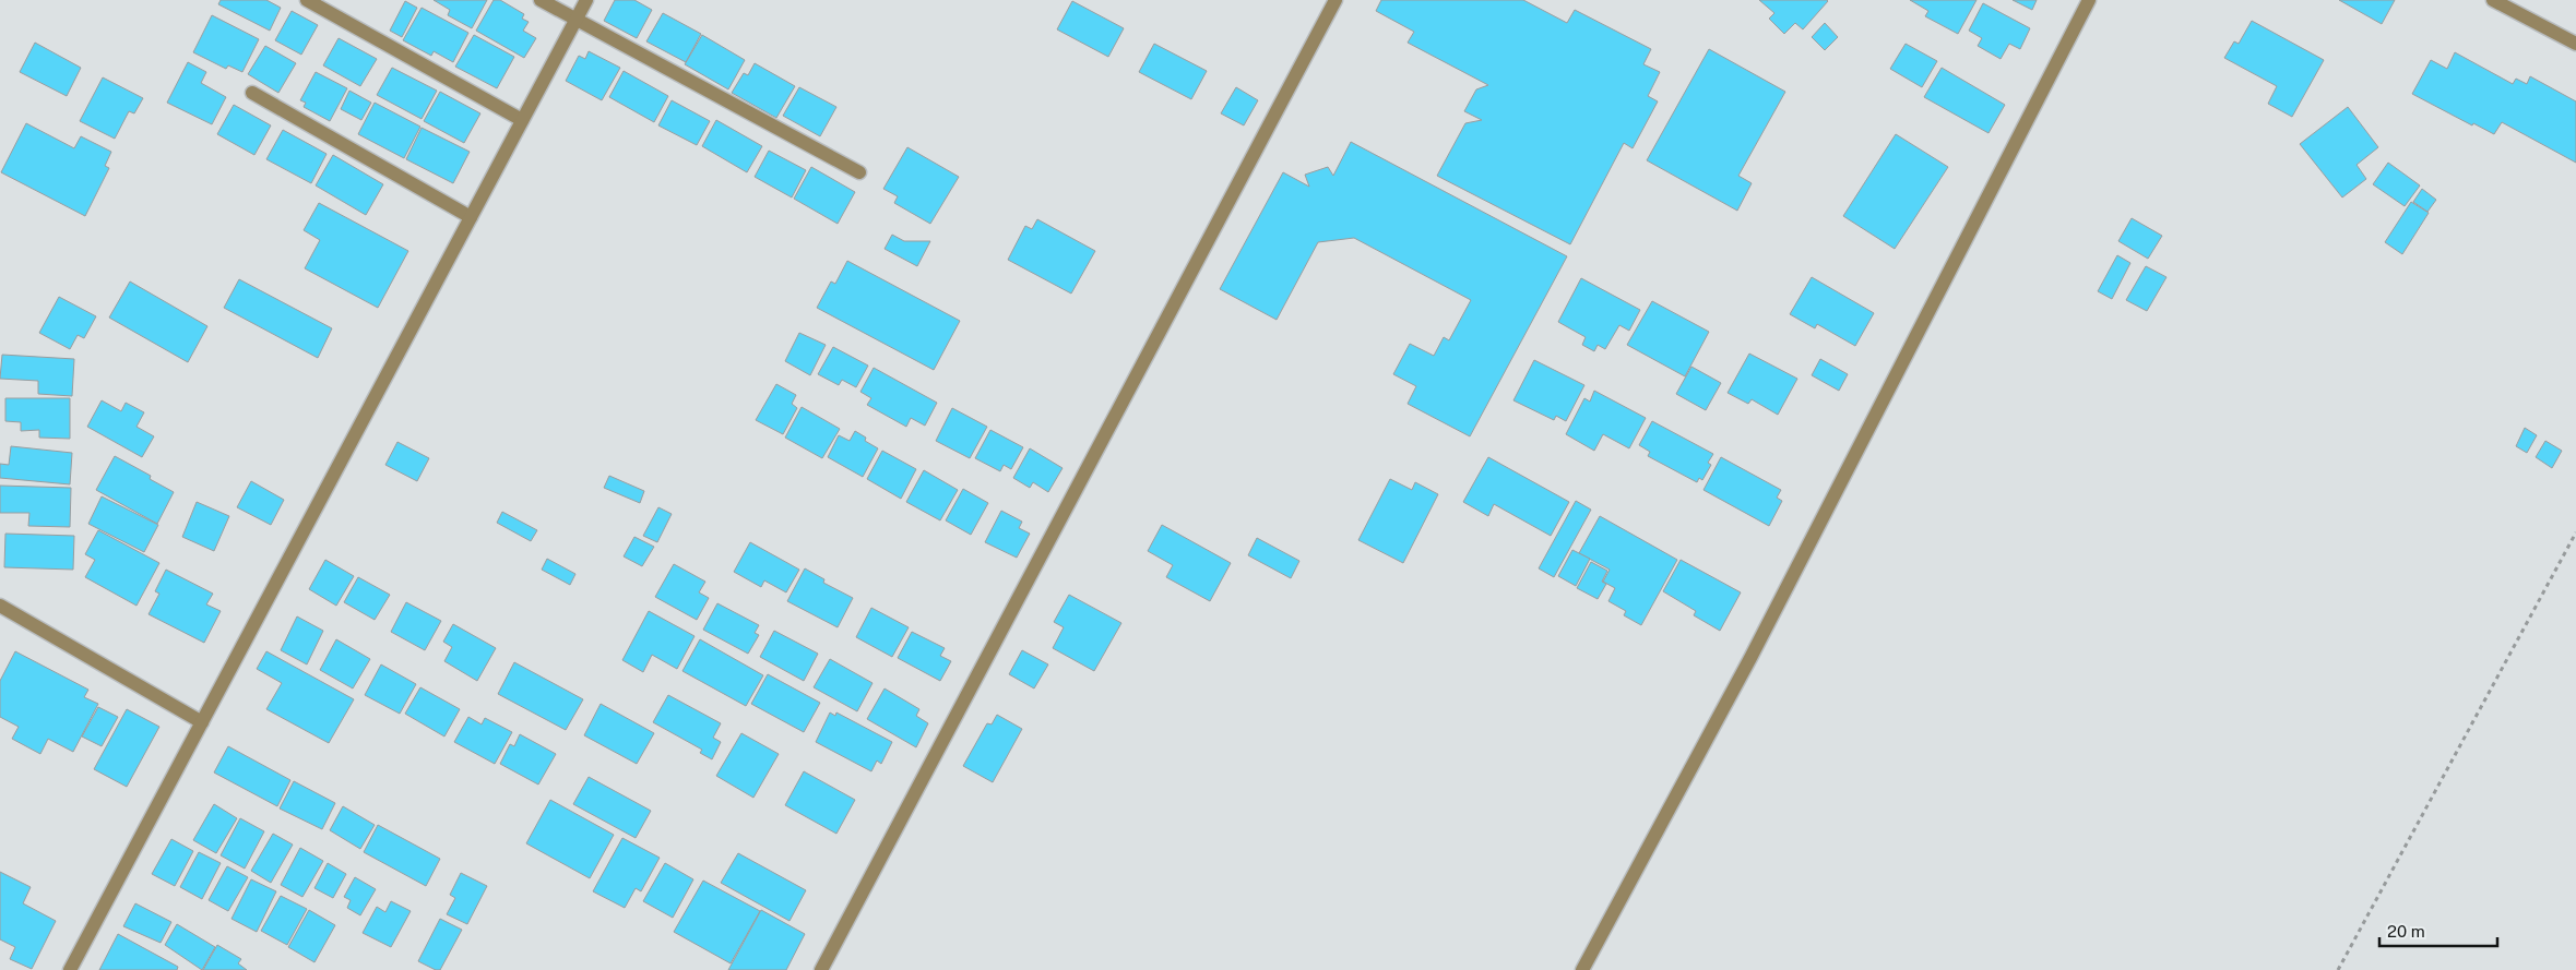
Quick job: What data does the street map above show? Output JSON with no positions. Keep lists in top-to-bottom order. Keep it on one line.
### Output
{"scale_bar":"20 m"}
